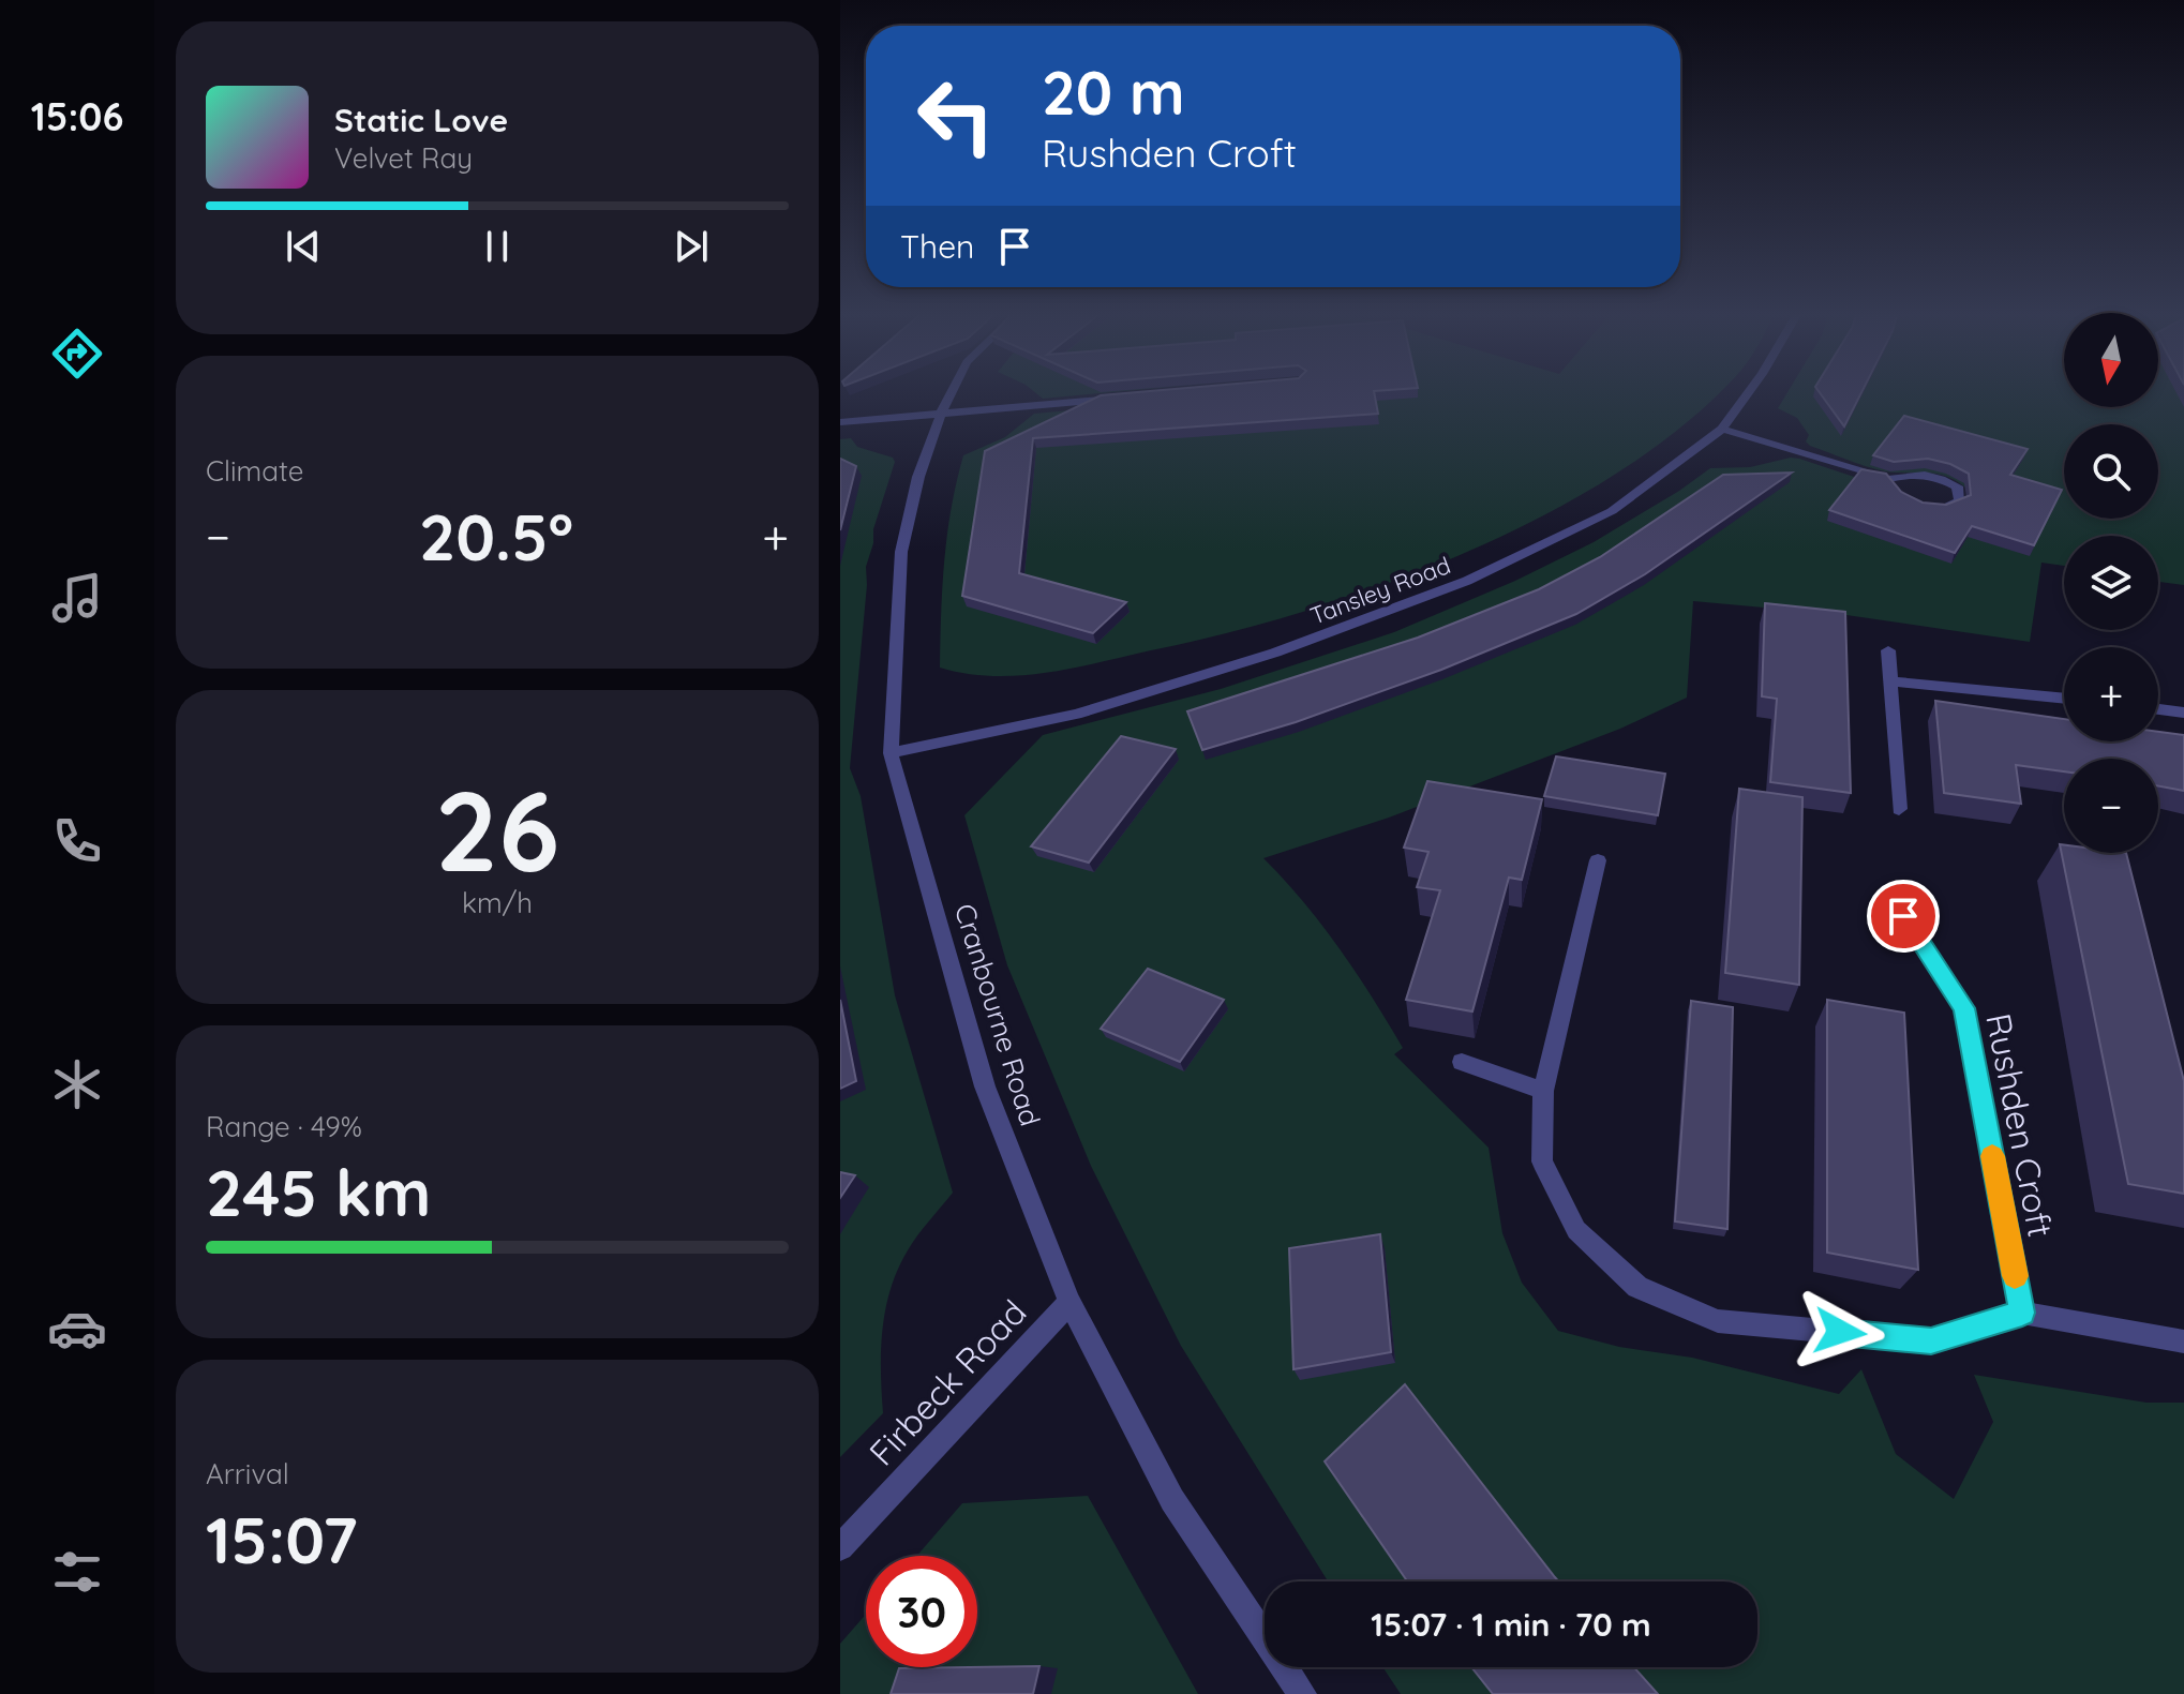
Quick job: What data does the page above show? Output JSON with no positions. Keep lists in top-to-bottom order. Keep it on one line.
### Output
{"streets":{"street":["Tansley Road","Cranbourne Road","Rushden Croft","Firbeck Road"]},"crossings":[["Tansley Road","Cranbourne Road"],["Cranbourne Road","Firbeck Road"]],"north":"bottom","page":{"tabs":"15:06","turn":["20 m","Rushden Croft"],"song":["Static Love","Velvet Ray"],"then":"Then","map_buttons":["+","−"],"tile":["Climate",["26","km/h"],["Range · 49%","245 km"],["Arrival","15:07"]],"heat":["−","20.5°","+"],"limit":"30","trip":"15:07 · 1 min · 70 m"}}
